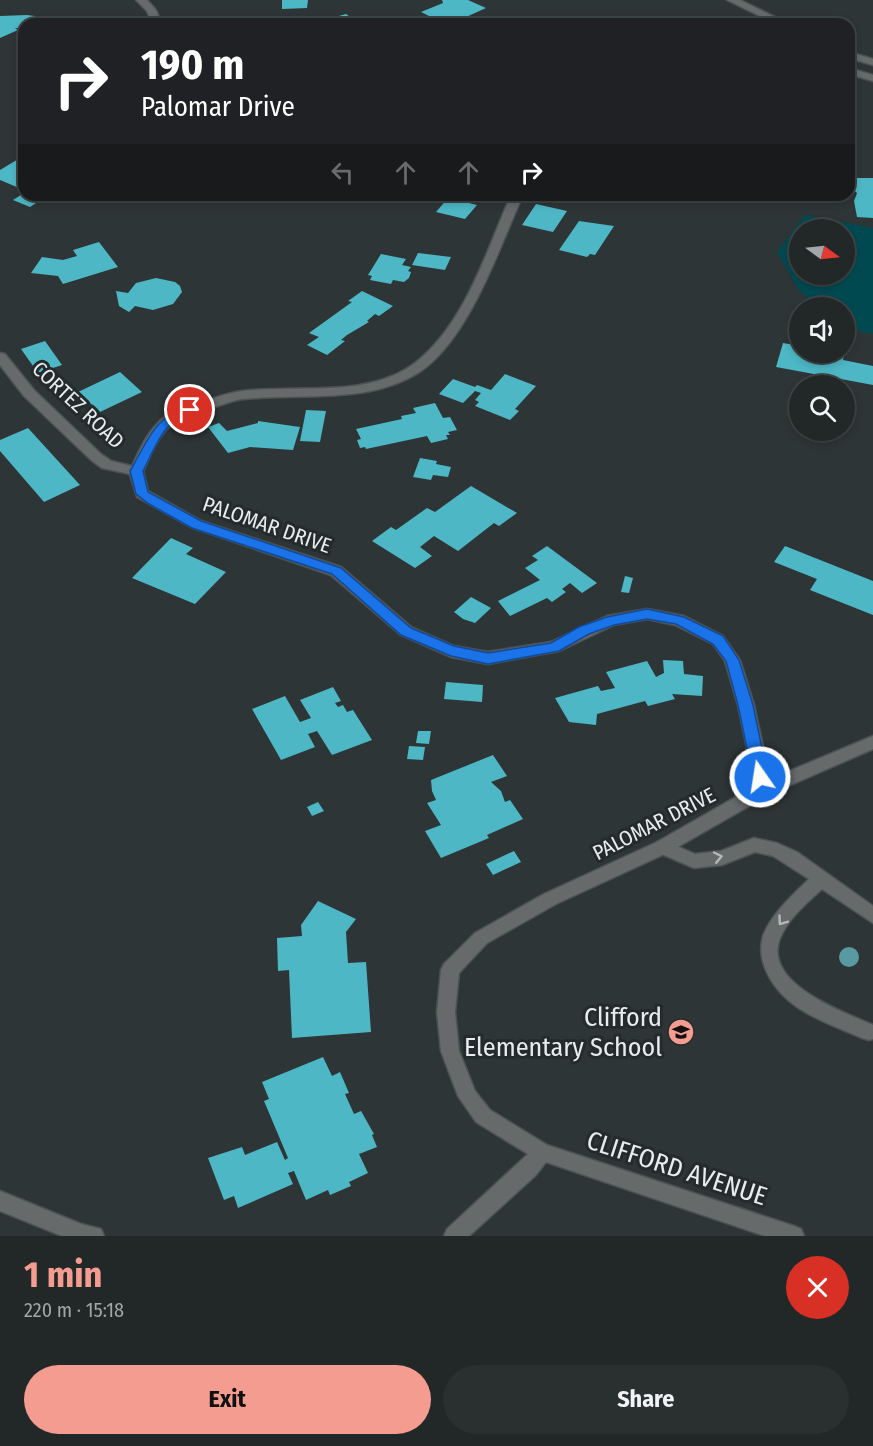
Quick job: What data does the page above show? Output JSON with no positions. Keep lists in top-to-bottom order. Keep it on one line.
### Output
{"streets":{"street":["CORTEZ ROAD","PALOMAR DRIVE","CLIFFORD AVENUE"]},"crossings":[["CORTEZ ROAD","PALOMAR DRIVE"],["PALOMAR DRIVE","CLIFFORD AVENUE"]],"places":{"school or university":["Clifford Elementary School"]},"north":"right","page":{"turn":["190 m","Palomar Drive"],"heading":["1 min","220 m · 15:18"],"buttons":["Exit","Share"]}}
